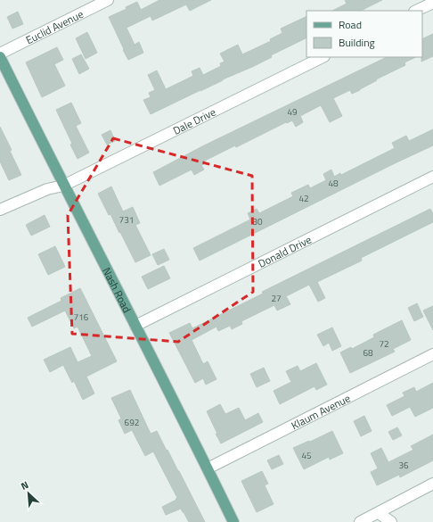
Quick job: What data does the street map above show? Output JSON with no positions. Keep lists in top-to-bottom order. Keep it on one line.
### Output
{"streets":{"main road":["Nash Road"],"street":["Euclid Avenue","Dale Drive","Donald Drive","Klaum Avenue"]},"crossings":[["Dale Drive","Nash Road"],["Donald Drive","Nash Road"],["Nash Road","Klaum Avenue"]],"house_numbers":["49","48","42","731","30","27","716","72","68","692","45","36"],"legend":["Road","Building"],"north":"top left"}
